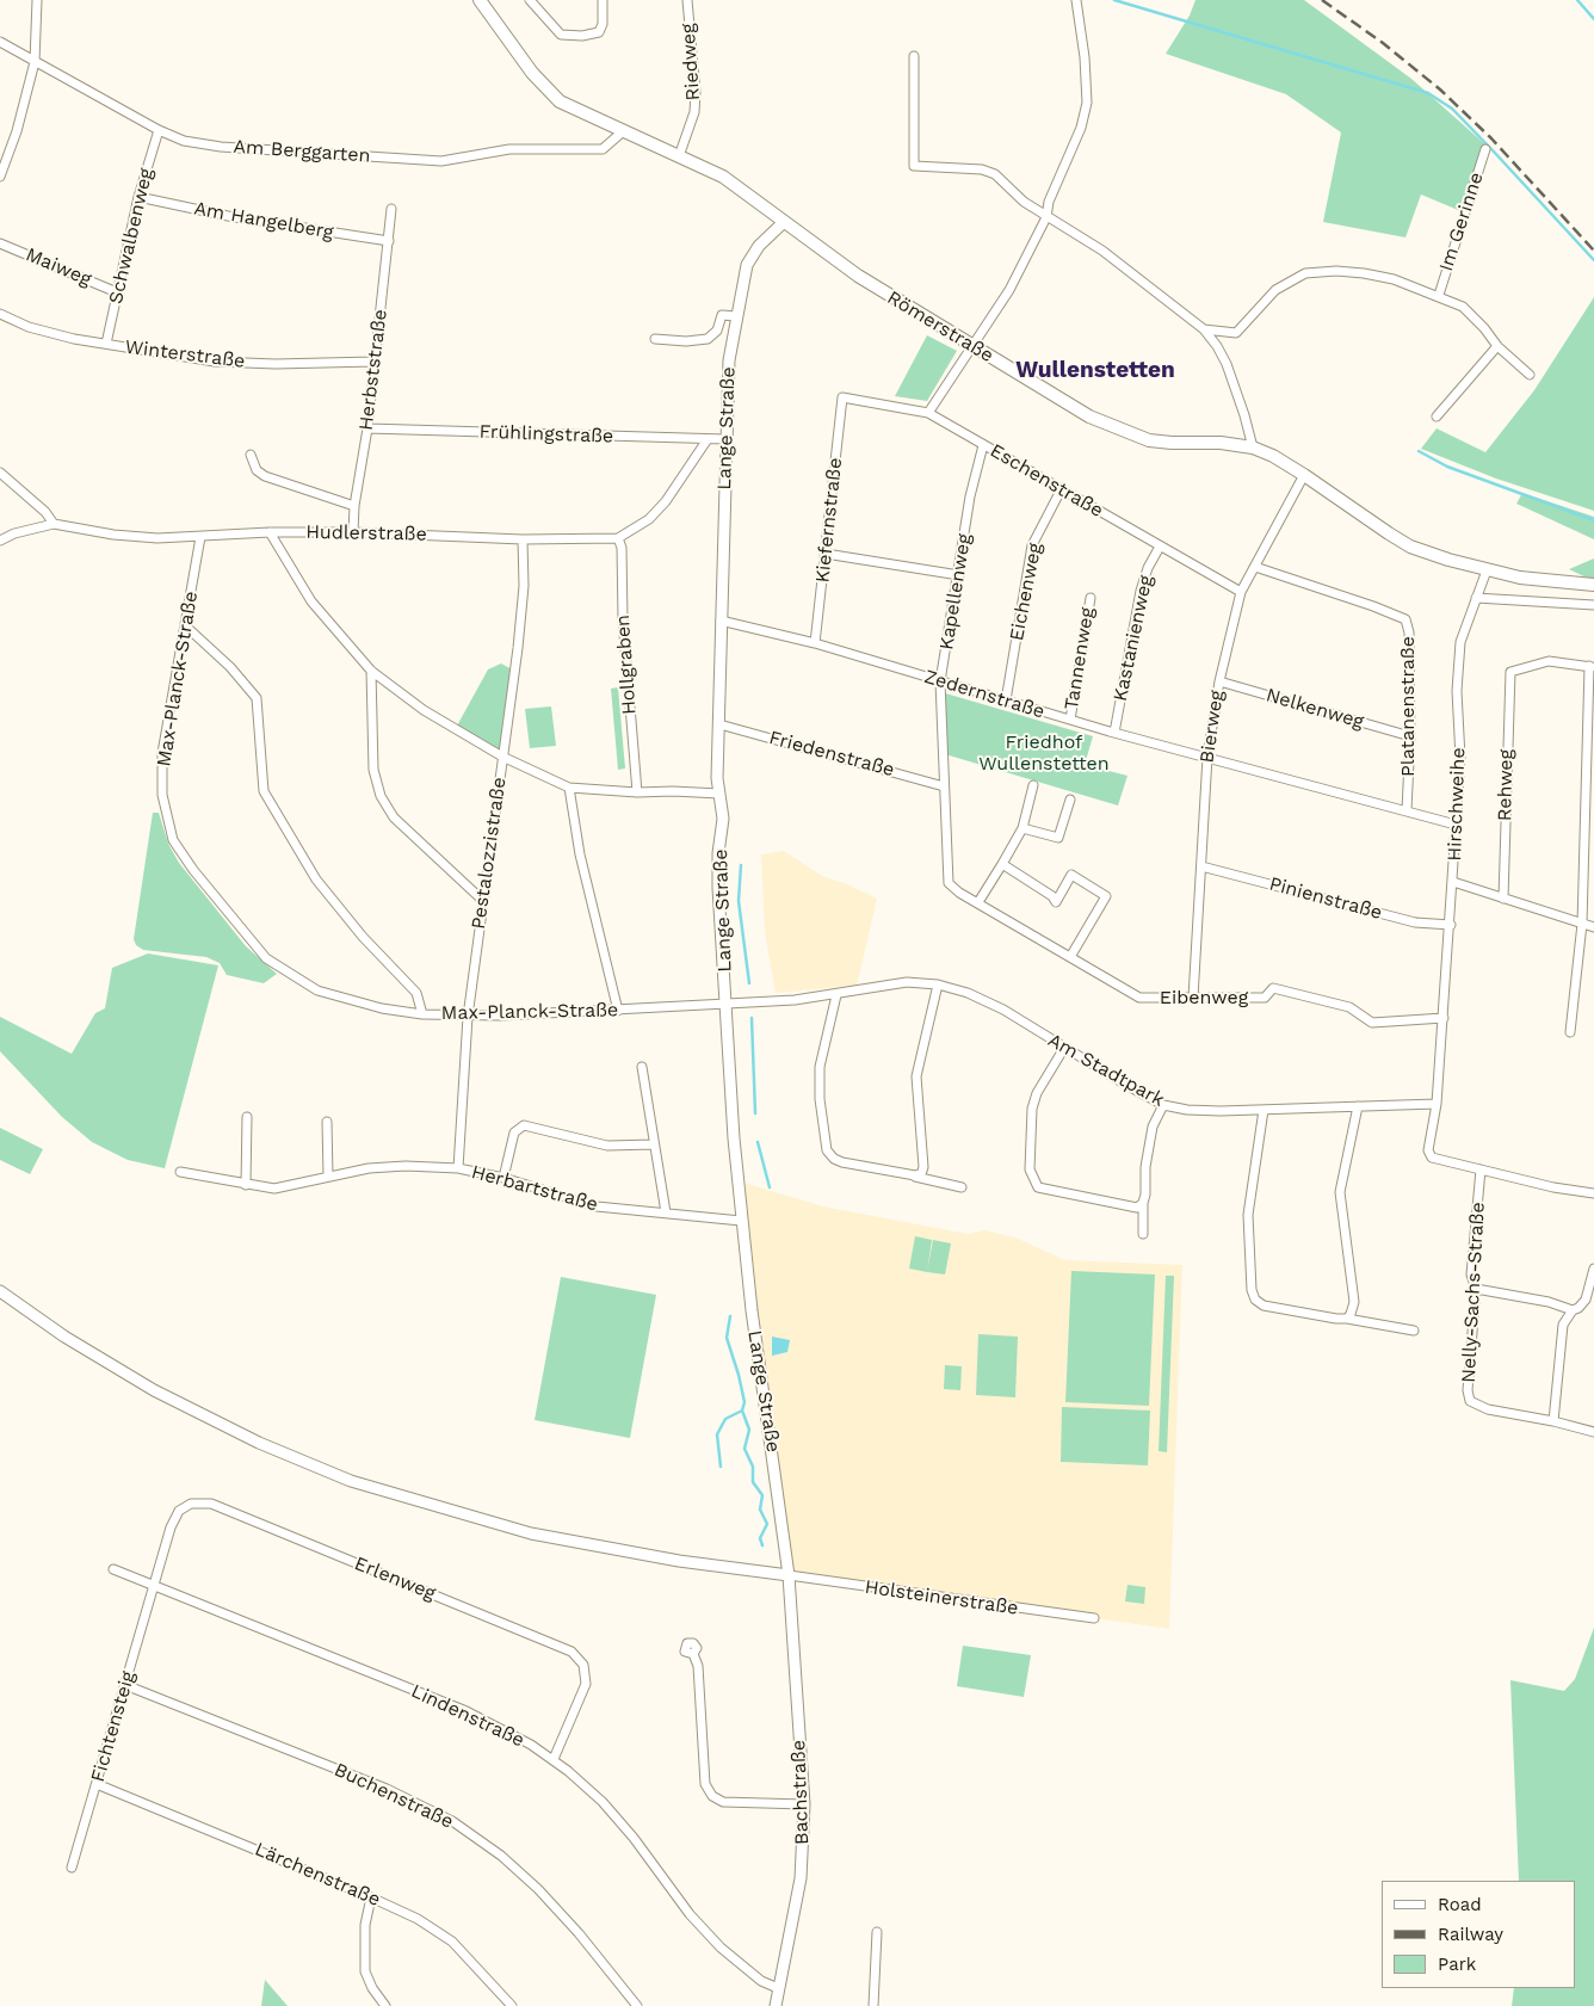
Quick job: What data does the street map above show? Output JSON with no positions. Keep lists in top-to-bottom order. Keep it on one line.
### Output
{"streets":{"main road":["Römerstraße"],"street":["Riedweg","Am Berggarten","Am Hangelberg","Im Gerinne","Schwalbenweg","Maiweg","Winterstraße","Herbststraße","Lange Straße","Frühlingstraße","Eschenstraße","Kiefernstraße","Hudlerstraße","Kapellenweg","Eichenweg","Kastanienweg","Tannenweg","Hollgraben","Max-Planck-Straße","Zedernstraße","Platanenstraße","Nelkenweg","Bierweg","Friedenstraße","Rehweg","Hirschweihe","Pestalozzistraße","Pinienstraße","Eibenweg","Am Stadtpark","Herbartstraße","Nelly-Sachs-Straße","Erlenweg","Holsteinerstraße","Lindenstraße","Fichtensteig","Bachstraße","Buchenstraße","Lärchenstraße"]},"crossings":[["Riedweg","Römerstraße"],["Am Berggarten","Schwalbenweg"],["Am Berggarten","Römerstraße"],["Am Hangelberg","Schwalbenweg"],["Am Hangelberg","Herbststraße"],["Schwalbenweg","Maiweg"],["Schwalbenweg","Winterstraße"],["Römerstraße","Lange Straße"],["Römerstraße","Bierweg"],["Römerstraße","Hirschweihe"],["Winterstraße","Herbststraße"],["Herbststraße","Frühlingstraße"],["Herbststraße","Hudlerstraße"],["Lange Straße","Frühlingstraße"],["Lange Straße","Max-Planck-Straße"],["Lange Straße","Zedernstraße"],["Lange Straße","Friedenstraße"],["Lange Straße","Am Stadtpark"],["Lange Straße","Herbartstraße"],["Lange Straße","Holsteinerstraße"],["Lange Straße","Bachstraße"],["Eschenstraße","Kiefernstraße"],["Eschenstraße","Kapellenweg"],["Eschenstraße","Eichenweg"],["Eschenstraße","Kastanienweg"],["Eschenstraße","Bierweg"],["Kiefernstraße","Zedernstraße"],["Hudlerstraße","Hollgraben"],["Hudlerstraße","Max-Planck-Straße"],["Hudlerstraße","Pestalozzistraße"],["Kapellenweg","Zedernstraße"],["Kapellenweg","Friedenstraße"],["Kapellenweg","Eibenweg"],["Eichenweg","Zedernstraße"],["Kastanienweg","Zedernstraße"],["Tannenweg","Zedernstraße"],["Max-Planck-Straße","Pestalozzistraße"],["Max-Planck-Straße","Am Stadtpark"],["Zedernstraße","Platanenstraße"],["Zedernstraße","Bierweg"],["Zedernstraße","Hirschweihe"],["Platanenstraße","Nelkenweg"],["Platanenstraße","Bierweg"],["Nelkenweg","Bierweg"],["Bierweg","Pinienstraße"],["Bierweg","Eibenweg"],["Hirschweihe","Pinienstraße"],["Hirschweihe","Eibenweg"],["Hirschweihe","Am Stadtpark"],["Pestalozzistraße","Herbartstraße"],["Erlenweg","Lindenstraße"],["Erlenweg","Fichtensteig"],["Holsteinerstraße","Bachstraße"],["Lindenstraße","Fichtensteig"],["Lindenstraße","Bachstraße"],["Fichtensteig","Buchenstraße"],["Fichtensteig","Lärchenstraße"]],"districts":["Wullenstetten"],"parks":["Friedhof Wullenstetten"],"legend":["Road","Railway","Park"]}
